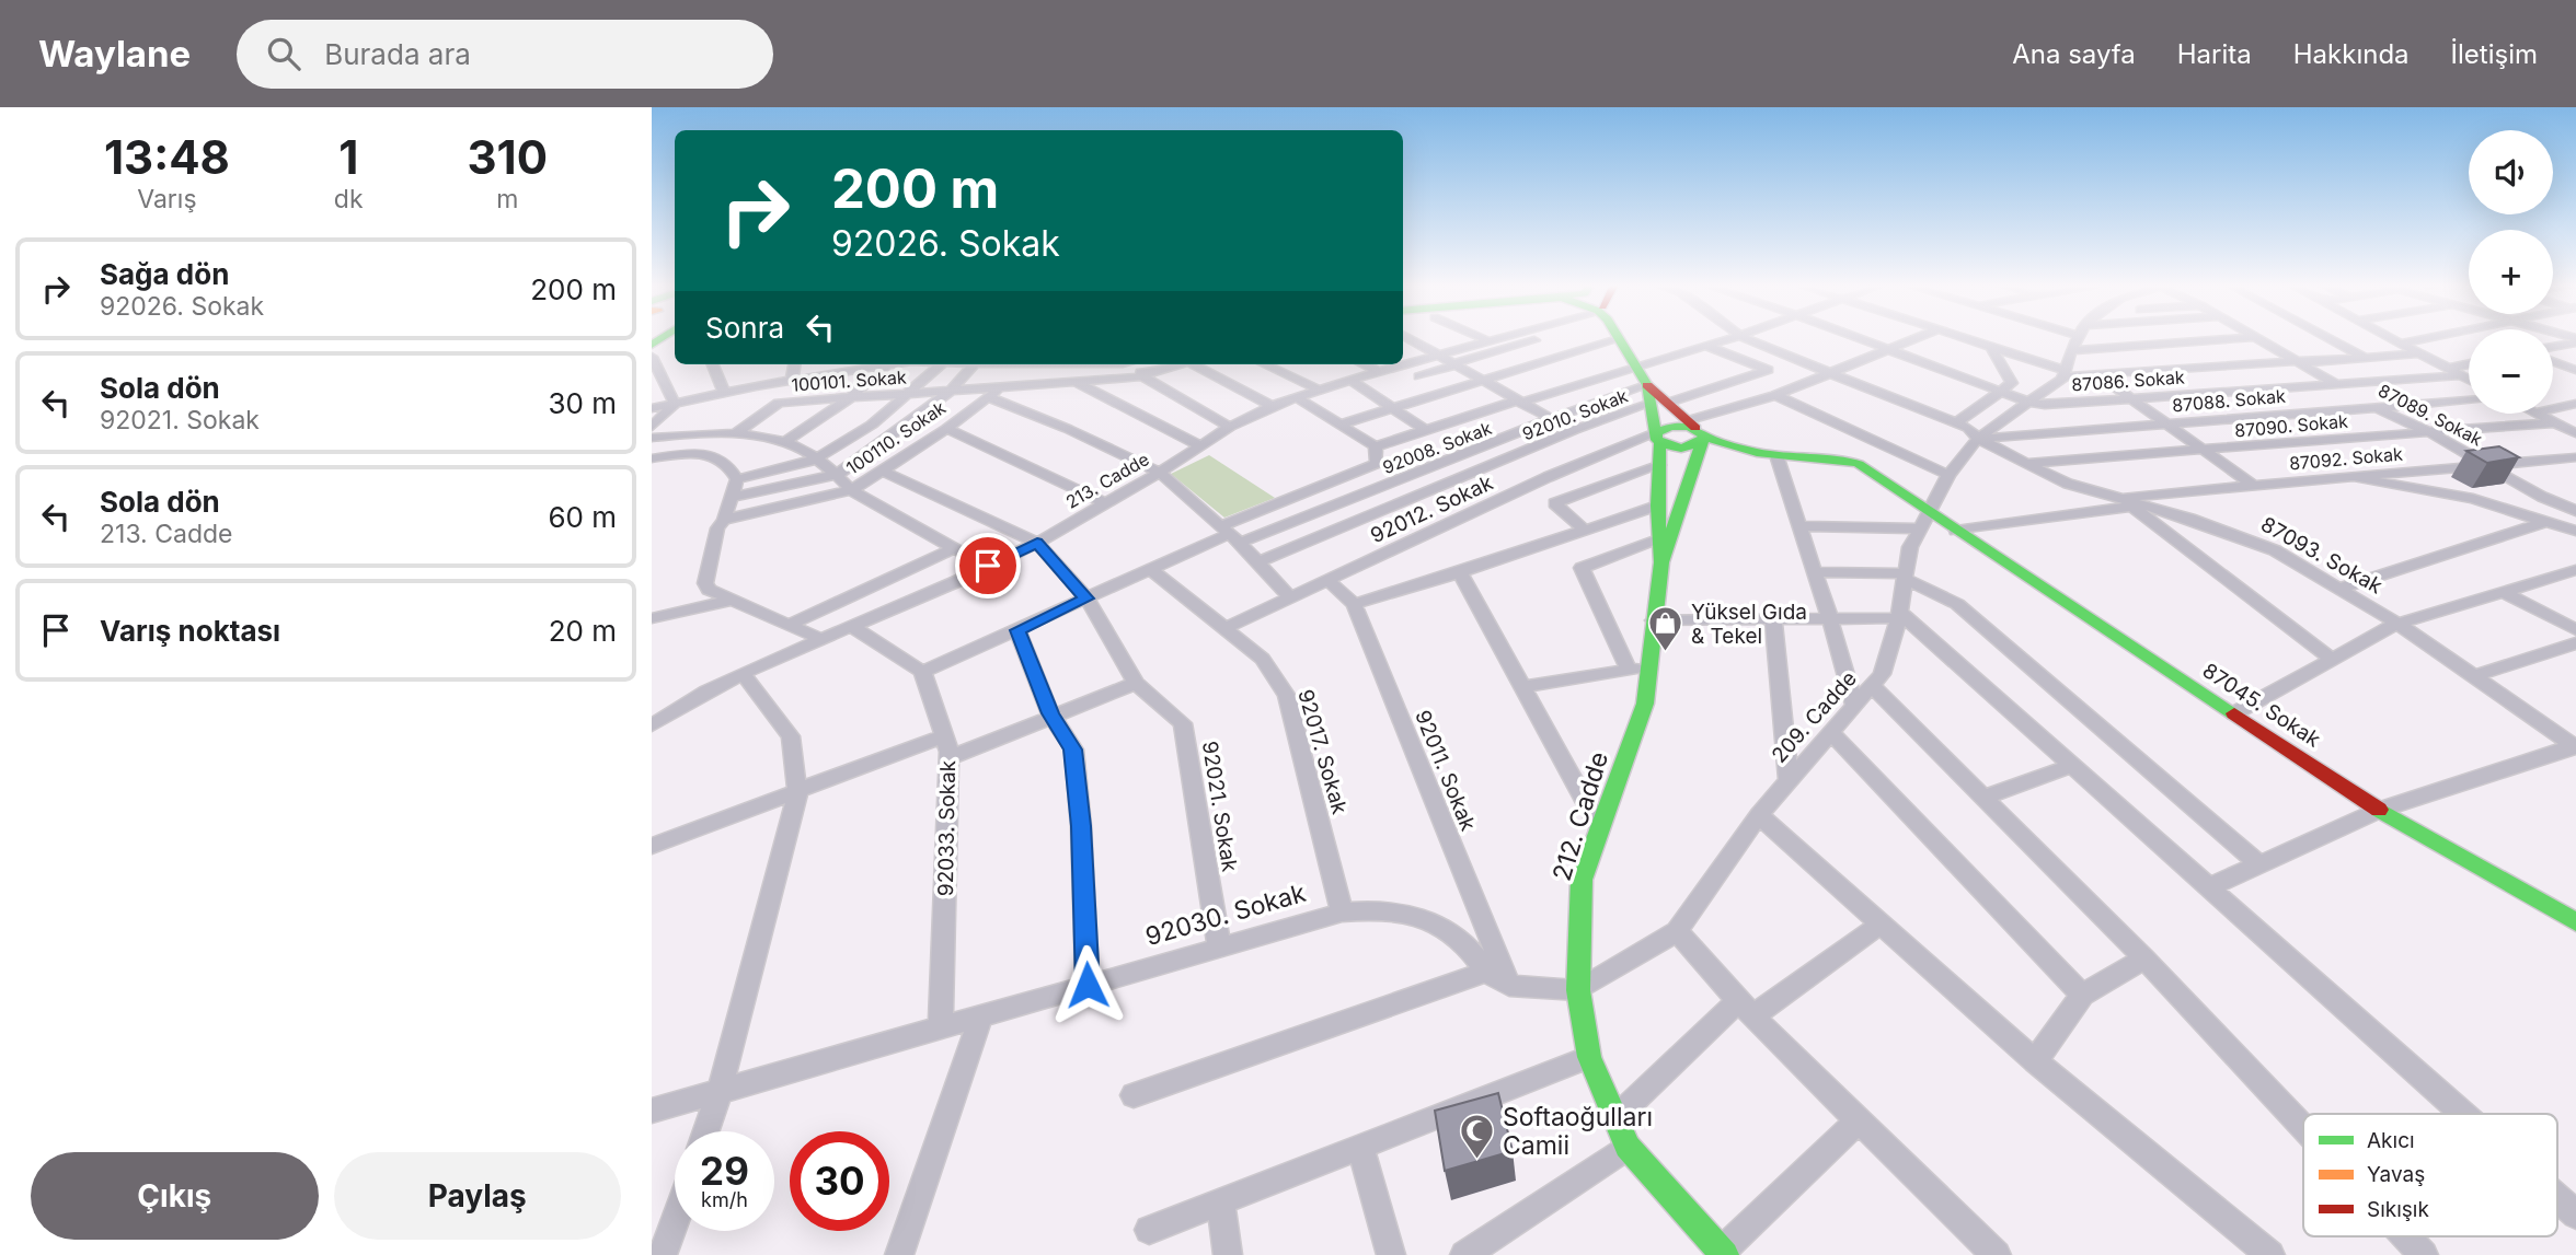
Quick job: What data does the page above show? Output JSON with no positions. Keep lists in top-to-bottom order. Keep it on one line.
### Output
{"streets":{"street":["100101. Sokak","87086. Sokak","87088. Sokak","92010. Sokak","87089. Sokak","87090. Sokak","100110. Sokak","92008. Sokak","87092. Sokak","213. Cadde","92012. Sokak","87093. Sokak","87045. Sokak","209. Cadde","92017. Sokak","92011. Sokak","92021. Sokak","212. Cadde","92033. Sokak","92030. Sokak"]},"crossings":[["100101. Sokak","100110. Sokak"],["87086. Sokak","87089. Sokak"],["87086. Sokak","209. Cadde"],["87088. Sokak","87089. Sokak"],["87088. Sokak","87093. Sokak"],["87088. Sokak","209. Cadde"],["92010. Sokak","212. Cadde"],["87089. Sokak","87090. Sokak"],["87089. Sokak","87092. Sokak"],["87090. Sokak","87093. Sokak"],["92008. Sokak","212. Cadde"],["87092. Sokak","87093. Sokak"],["87092. Sokak","87045. Sokak"],["213. Cadde","92021. Sokak"],["92012. Sokak","92017. Sokak"],["92012. Sokak","92011. Sokak"],["92012. Sokak","212. Cadde"],["87093. Sokak","209. Cadde"],["87045. Sokak","209. Cadde"],["209. Cadde","212. Cadde"],["209. Cadde","92030. Sokak"],["92017. Sokak","92030. Sokak"],["92011. Sokak","92030. Sokak"],["92021. Sokak","92030. Sokak"],["212. Cadde","92030. Sokak"],["92033. Sokak","92030. Sokak"]],"places":{"shop":["Yüksel Gıda & Tekel"],"mosque":["Softaoğulları Camii"]},"legend":["Akıcı","Yavaş","Sıkışık"],"page":{"header":"Waylane","search":"Burada ara","nav":["Ana sayfa","Harita","Hakkında","İletişim"],"eta":["13:48","Varış","1","dk","310","m"],"map_buttons":["+","−"],"turn":["200 m","92026. Sokak"],"list":[{"name":"Sağa dön","note":"92026. Sokak","value":"200 m"},{"name":"Sola dön","note":"92021. Sokak","value":"30 m"},{"name":"Sola dön","note":"213. Cadde","value":"60 m"},{"name":"Varış noktası","value":"20 m"}],"then":"Sonra","speed":"29 km/h","limit":"30","buttons":["Çıkış","Paylaş"]}}
